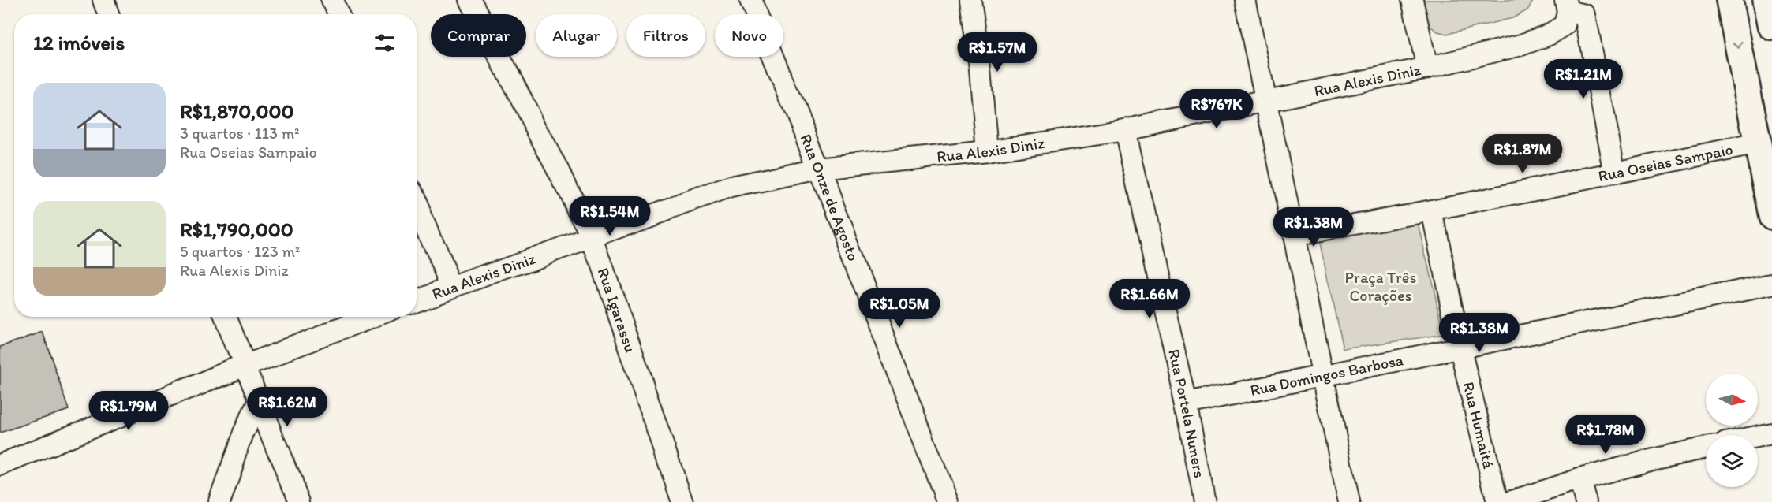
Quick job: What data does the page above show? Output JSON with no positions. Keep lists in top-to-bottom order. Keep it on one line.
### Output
{"streets":{"street":["Rua Alexis Diniz","Rua Oseias Sampaio","Rua Onze de Agosto","Rua Igarassu","Rua Domingos Barbosa","Rua Portela Nuners","Rua Humaitá"]},"crossings":[["Rua Alexis Diniz","Rua Onze de Agosto"],["Rua Alexis Diniz","Rua Igarassu"],["Rua Alexis Diniz","Rua Portela Nuners"],["Rua Oseias Sampaio","Rua Humaitá"],["Rua Domingos Barbosa","Rua Portela Nuners"],["Rua Domingos Barbosa","Rua Humaitá"]],"parks":["Praça Três Corações"],"north":"right","page":{"chip":["Comprar","Alugar","Filtros","Novo"],"heading":"12 imóveis","price":["R$1.57M","R$1.21M","R$767K","R$1.87M","R$1.54M","R$1.38M","R$1.66M","R$1.05M","R$1.38M","R$1.62M","R$1.79M","R$1.78M"],"list":[{"name":"R$1,870,000","note":"3 quartos · 113 m² · Rua Oseias Sampaio"},{"name":"R$1,790,000","note":"5 quartos · 123 m² · Rua Alexis Diniz"}]}}
